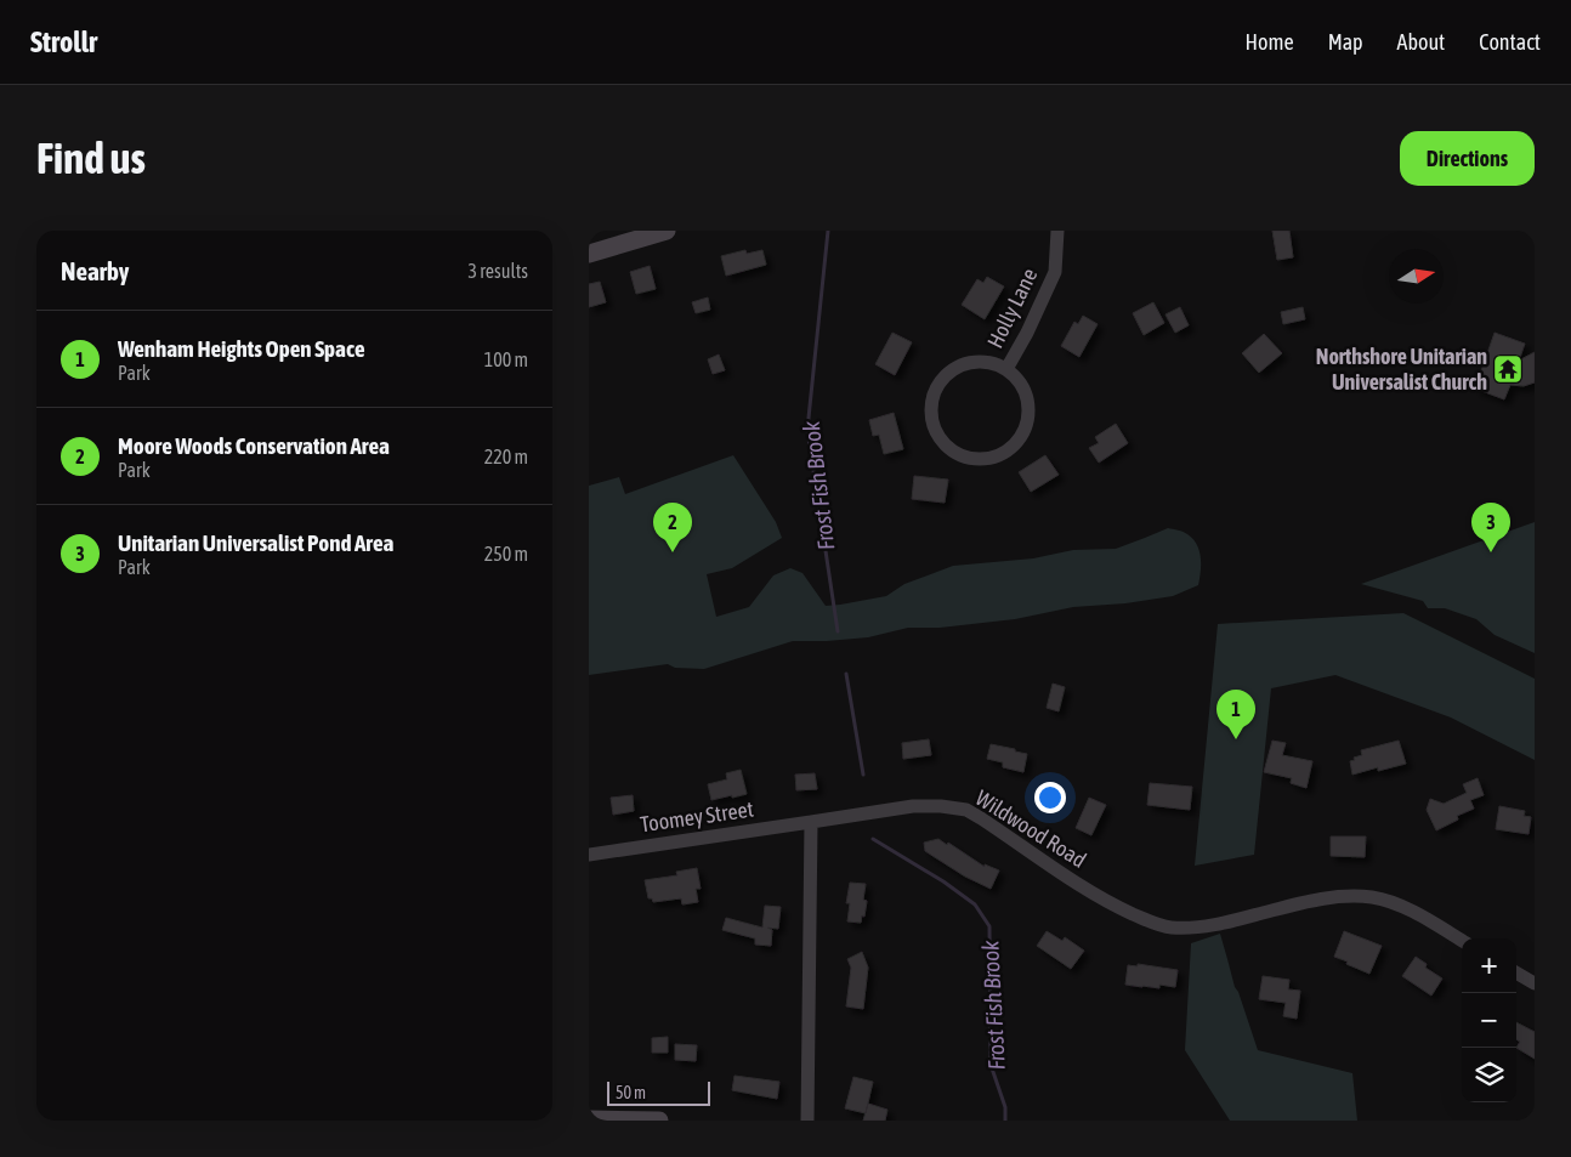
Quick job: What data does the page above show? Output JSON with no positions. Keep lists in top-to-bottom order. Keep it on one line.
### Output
{"streets":{"street":["Holly Lane","Toomey Street","Wildwood Road"]},"crossings":[["Toomey Street","Wildwood Road"]],"water":["Frost Fish Brook"],"places":{"temple":["Northshore Unitarian Universalist Church"]},"scale_bar":"50 m","north":"right","page":{"header":"Strollr","nav":["Home","Map","About","Contact"],"buttons":"Directions","title":"Find us","heading":["Nearby","3 results"],"list":[{"mark":"1","name":"Wenham Heights Open Space","note":"Park","value":"100 m"},{"mark":"2","name":"Moore Woods Conservation Area","note":"Park","value":"220 m"},{"mark":"3","name":"Unitarian Universalist Pond Area","note":"Park","value":"250 m"}],"pins":["2","3","1"],"map_buttons":["+","−"],"scale":"50 m"}}
